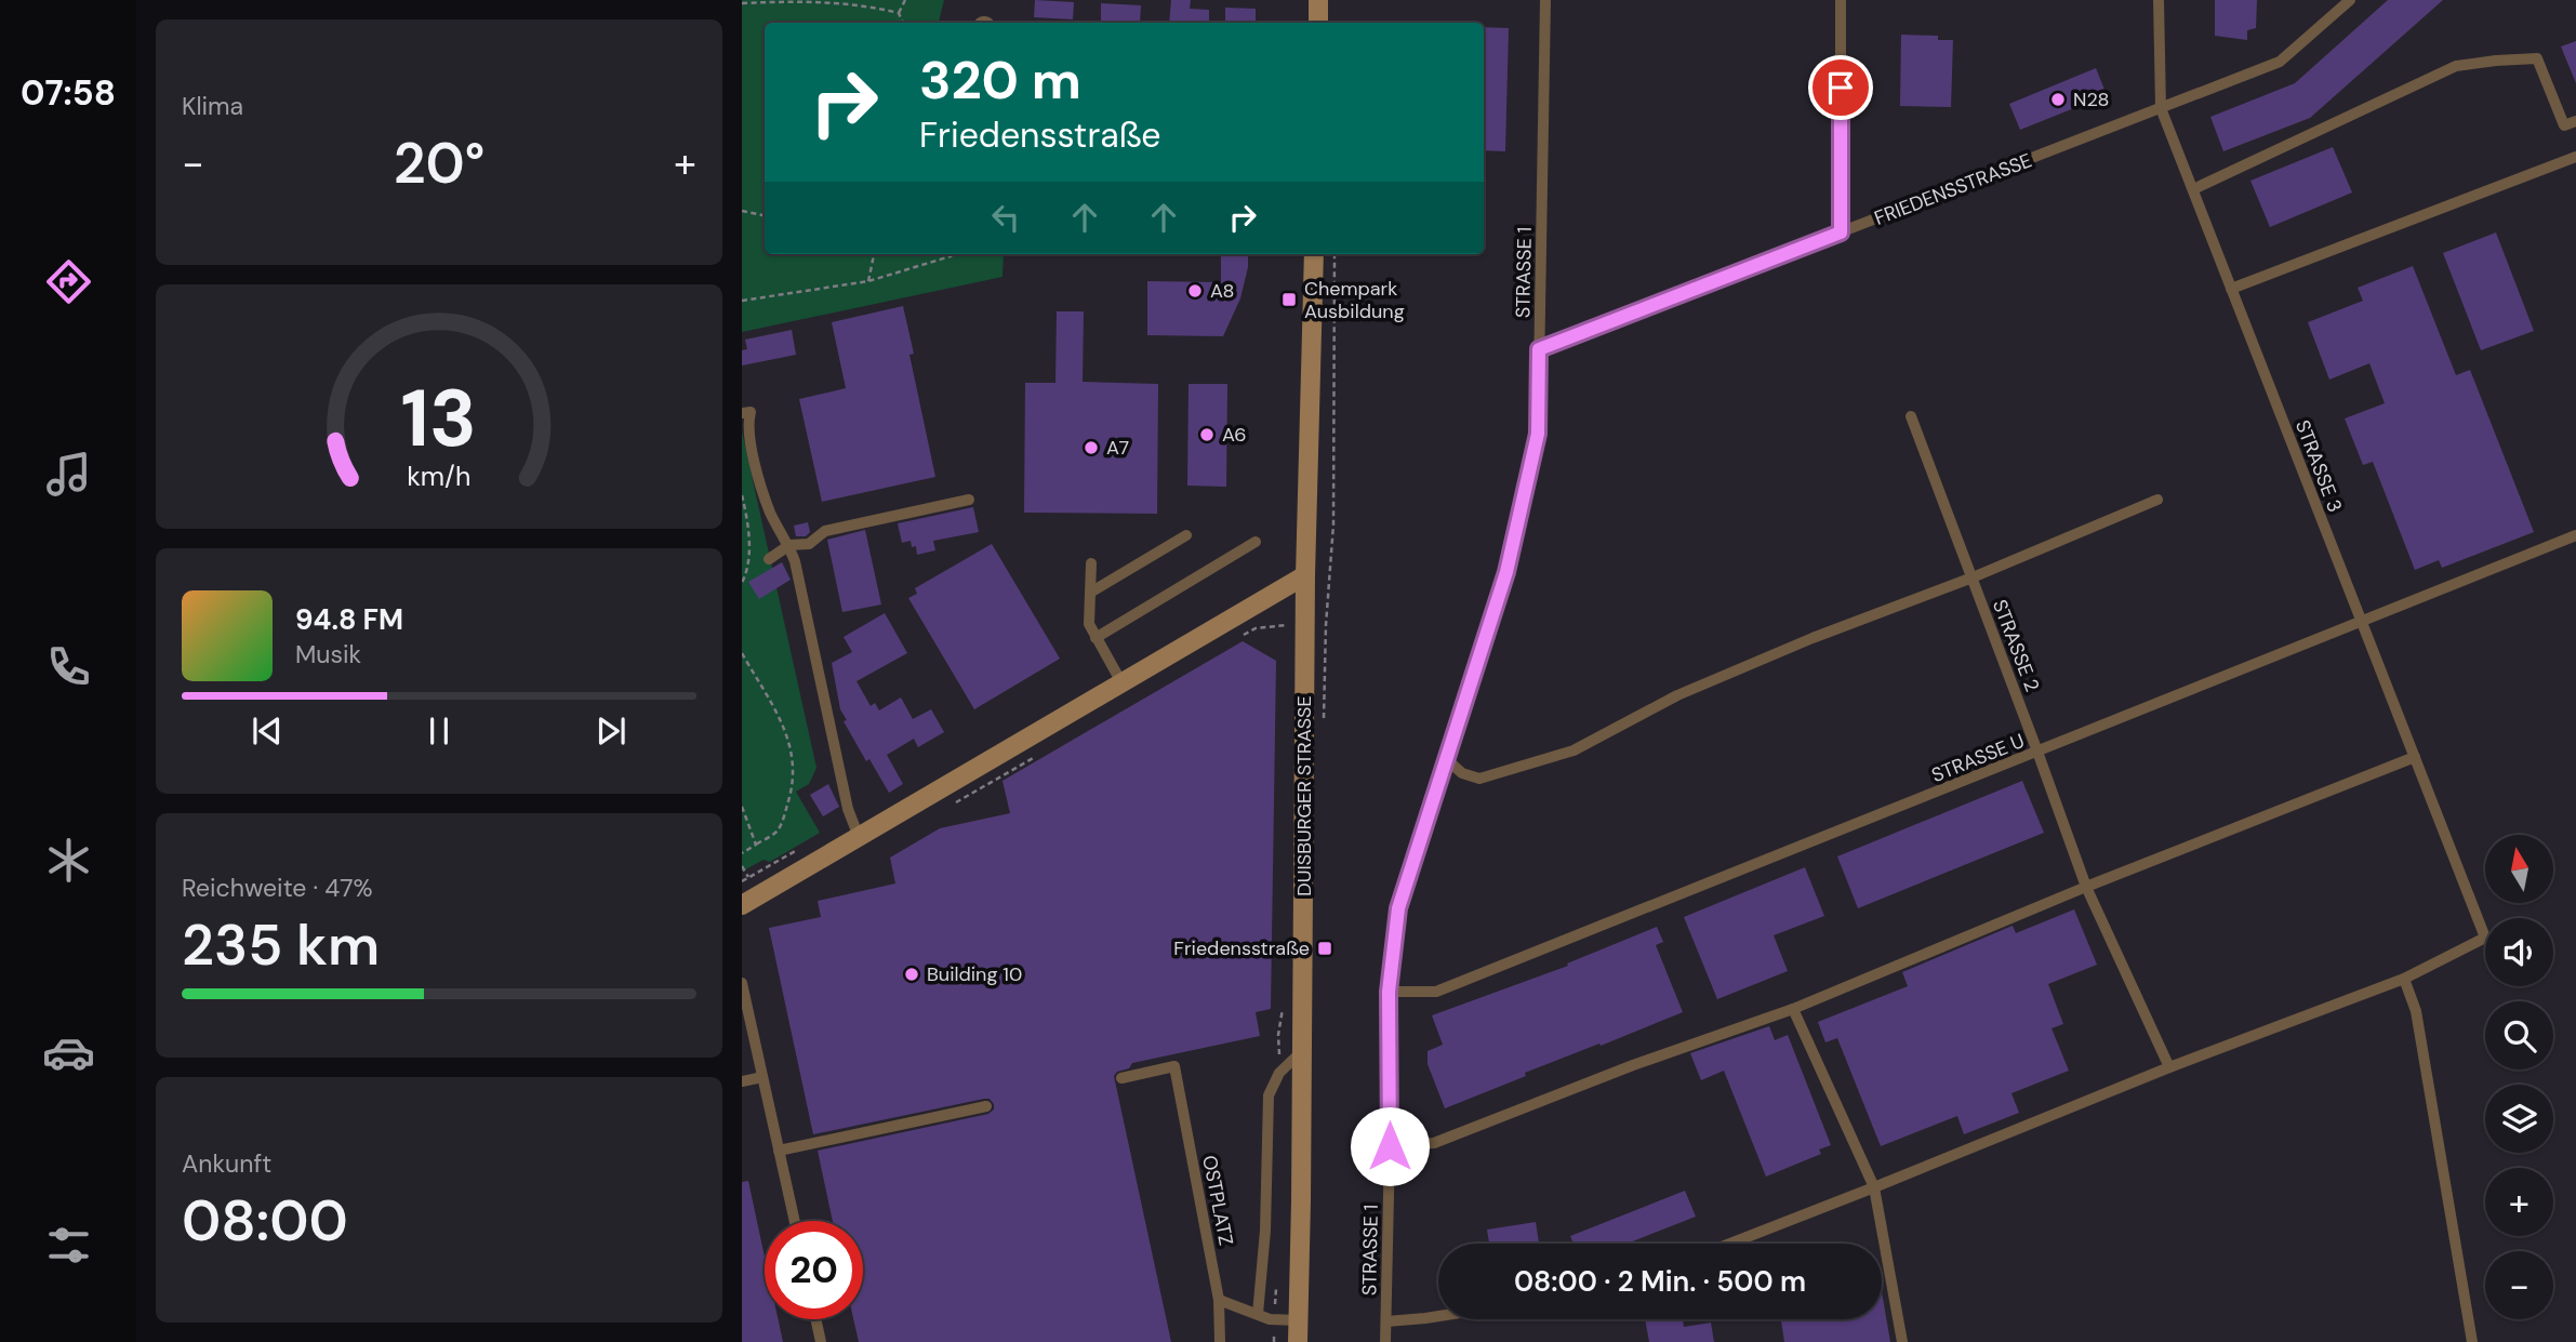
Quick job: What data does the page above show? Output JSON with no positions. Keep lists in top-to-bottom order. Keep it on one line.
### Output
{"streets":{"main road":["DUISBURGER STRASSE"],"lane":["FRIEDENSSTRASSE","STRASSE 1","STRASSE 3","STRASSE 2","STRASSE U","OSTPLATZ"]},"crossings":[["FRIEDENSSTRASSE","STRASSE 1"],["FRIEDENSSTRASSE","STRASSE 3"],["STRASSE 1","STRASSE U"],["STRASSE 3","STRASSE U"],["STRASSE 2","STRASSE U"]],"places":{"other":["N28","A8","A6","A7","Building 10"],"transit":["Chempark Ausbildung","Friedensstraße"]},"north":"top","page":{"tabs":"07:58","tile":["Klima",["Reichweite · 47%","235 km"],["Ankunft","08:00"]],"turn":["320 m","Friedensstraße"],"heat":["−","20°","+"],"song":["94.8 FM","Musik"],"map_buttons":["+","−"],"limit":"20","trip":"08:00 · 2 Min. · 500 m","gauge":["13","km/h"]}}
